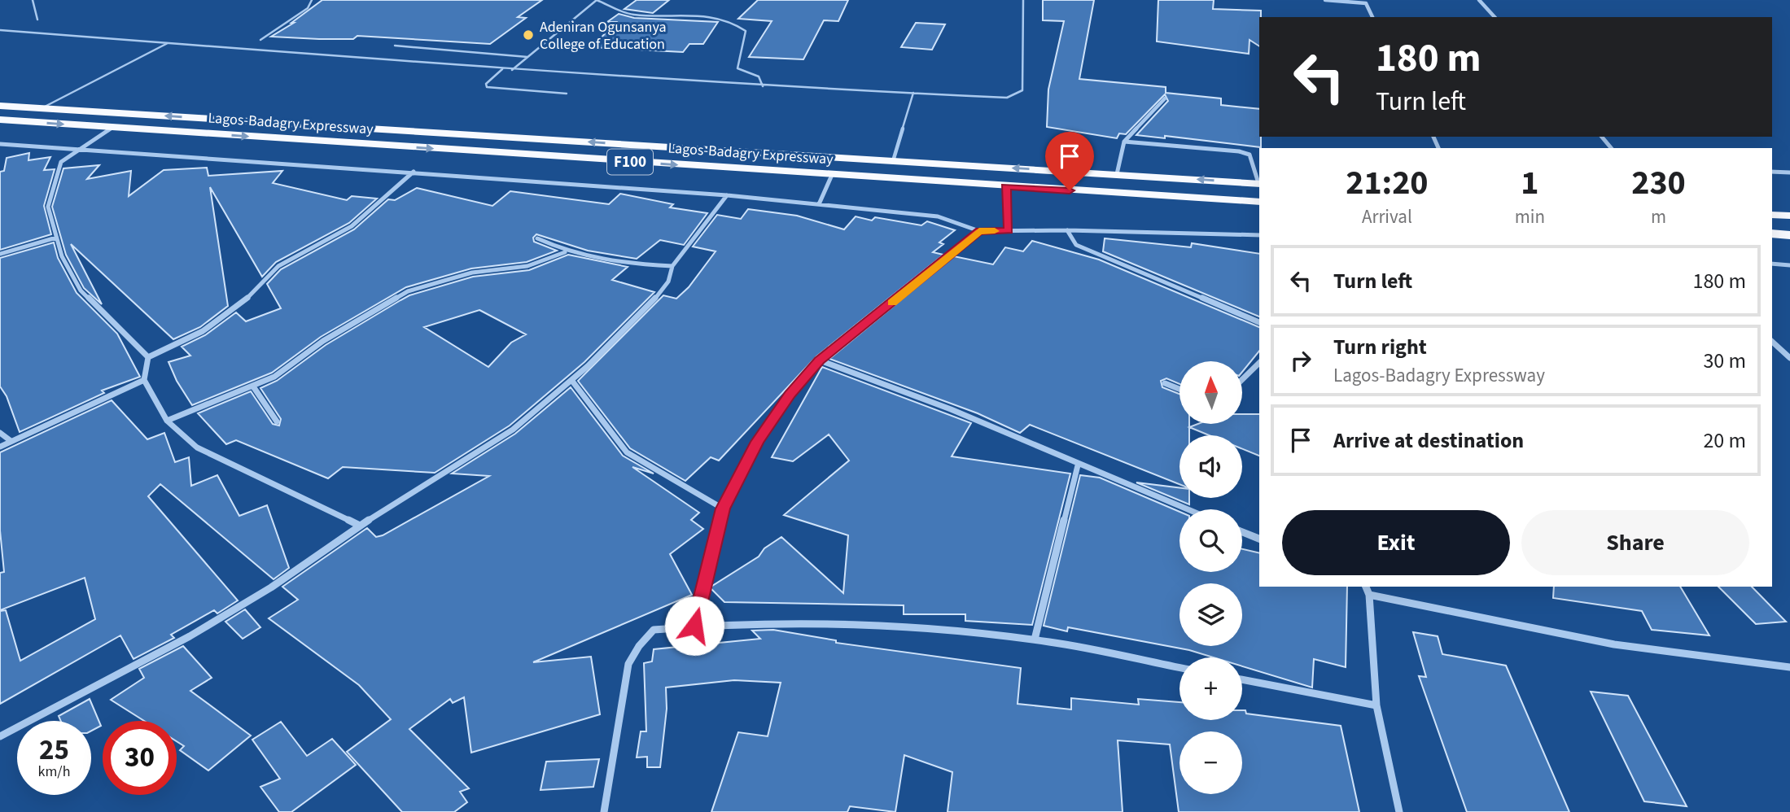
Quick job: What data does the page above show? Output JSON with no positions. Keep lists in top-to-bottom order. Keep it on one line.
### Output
{"streets":{"highway":["Lagos-Badagry Expressway","F100"]},"places":["Adeniran Ogunsanya College of Education"],"north":"top","page":{"turn":["180 m","Turn left"],"eta":["21:20","Arrival","1","min","230","m"],"list":[{"name":"Turn left","value":"180 m"},{"name":"Turn right","note":"Lagos-Badagry Expressway","value":"30 m"},{"name":"Arrive at destination","value":"20 m"}],"map_buttons":["+","−"],"buttons":["Exit","Share"],"speed":"25 km/h","limit":"30"}}
